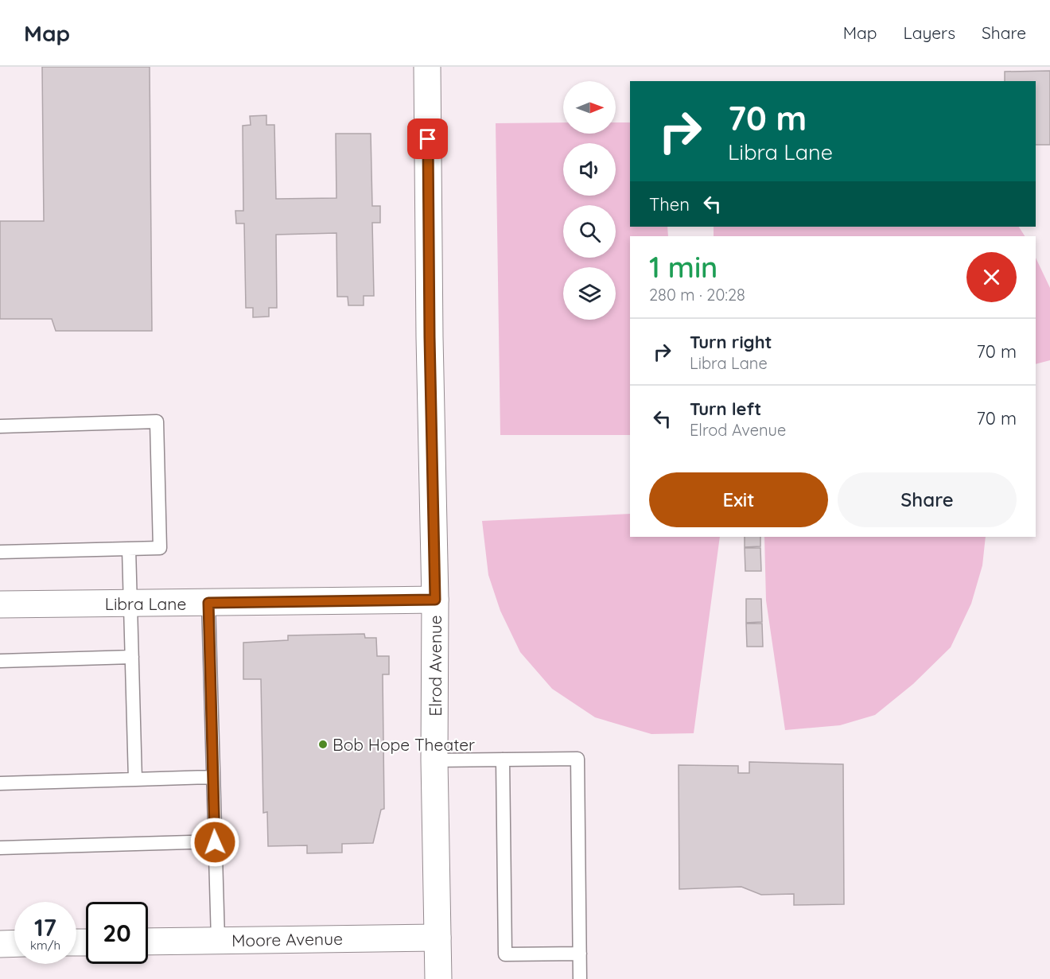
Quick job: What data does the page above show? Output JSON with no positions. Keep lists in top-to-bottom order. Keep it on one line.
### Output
{"streets":{"street":["Libra Lane","Elrod Avenue","Moore Avenue"]},"crossings":[["Libra Lane","Elrod Avenue"],["Elrod Avenue","Moore Avenue"]],"places":["Bob Hope Theater"],"north":"right","page":{"header":"Map","nav":["Map","Layers","Share"],"turn":["70 m","Libra Lane"],"then":"Then","heading":["1 min","280 m · 20:28"],"list":[{"name":"Turn right","note":"Libra Lane","value":"70 m"},{"name":"Turn left","note":"Elrod Avenue","value":"70 m"}],"buttons":["Exit","Share"],"speed":"17 km/h","limit":"20"}}
